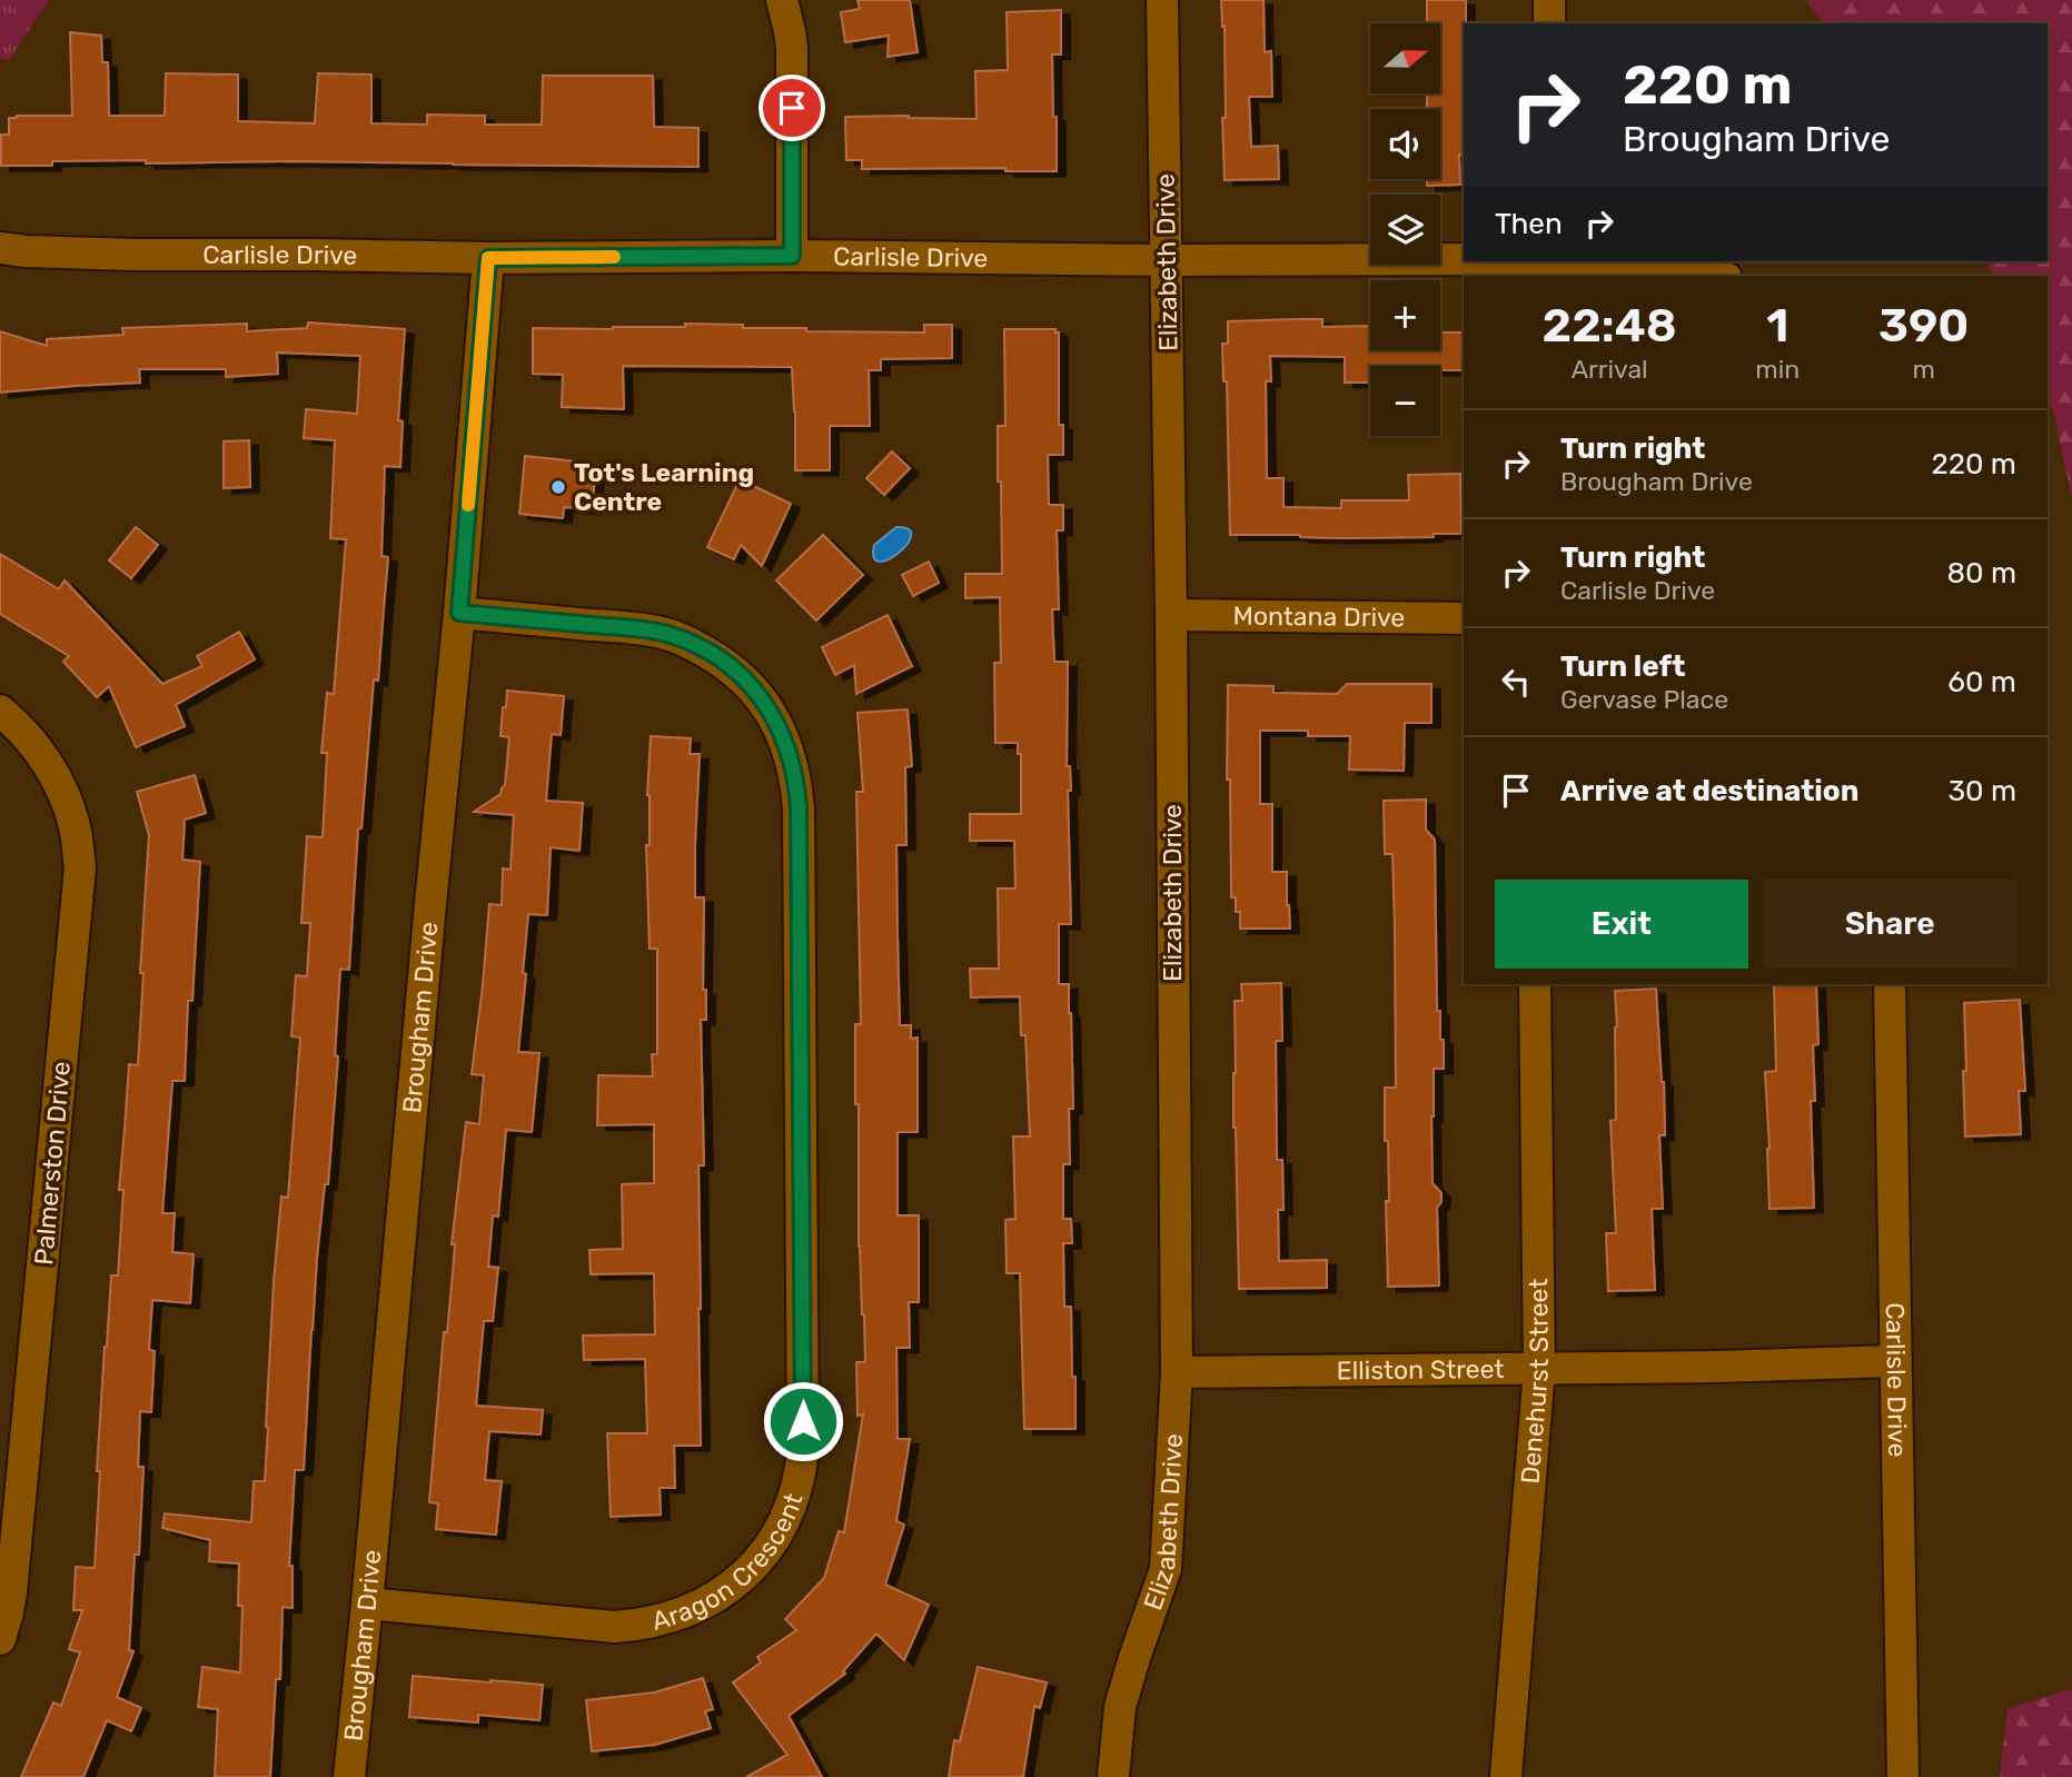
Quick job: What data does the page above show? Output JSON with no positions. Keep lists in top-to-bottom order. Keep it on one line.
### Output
{"streets":{"street":["Carlisle Drive","Elizabeth Drive","Montana Drive","Brougham Drive","Palmerston Drive","Elliston Street","Denehurst Street","Aragon Crescent"]},"crossings":[["Carlisle Drive","Elizabeth Drive"],["Carlisle Drive","Brougham Drive"],["Carlisle Drive","Elliston Street"],["Elizabeth Drive","Montana Drive"],["Elizabeth Drive","Elliston Street"],["Brougham Drive","Aragon Crescent"],["Elliston Street","Denehurst Street"]],"places":["Tot's Learning Centre"],"north":"right","page":{"map_buttons":["+","−"],"turn":["220 m","Brougham Drive"],"then":"Then","eta":["22:48","Arrival","1","min","390","m"],"list":[{"name":"Turn right","note":"Brougham Drive","value":"220 m"},{"name":"Turn right","note":"Carlisle Drive","value":"80 m"},{"name":"Turn left","note":"Gervase Place","value":"60 m"},{"name":"Arrive at destination","value":"30 m"}],"buttons":["Exit","Share"]}}
